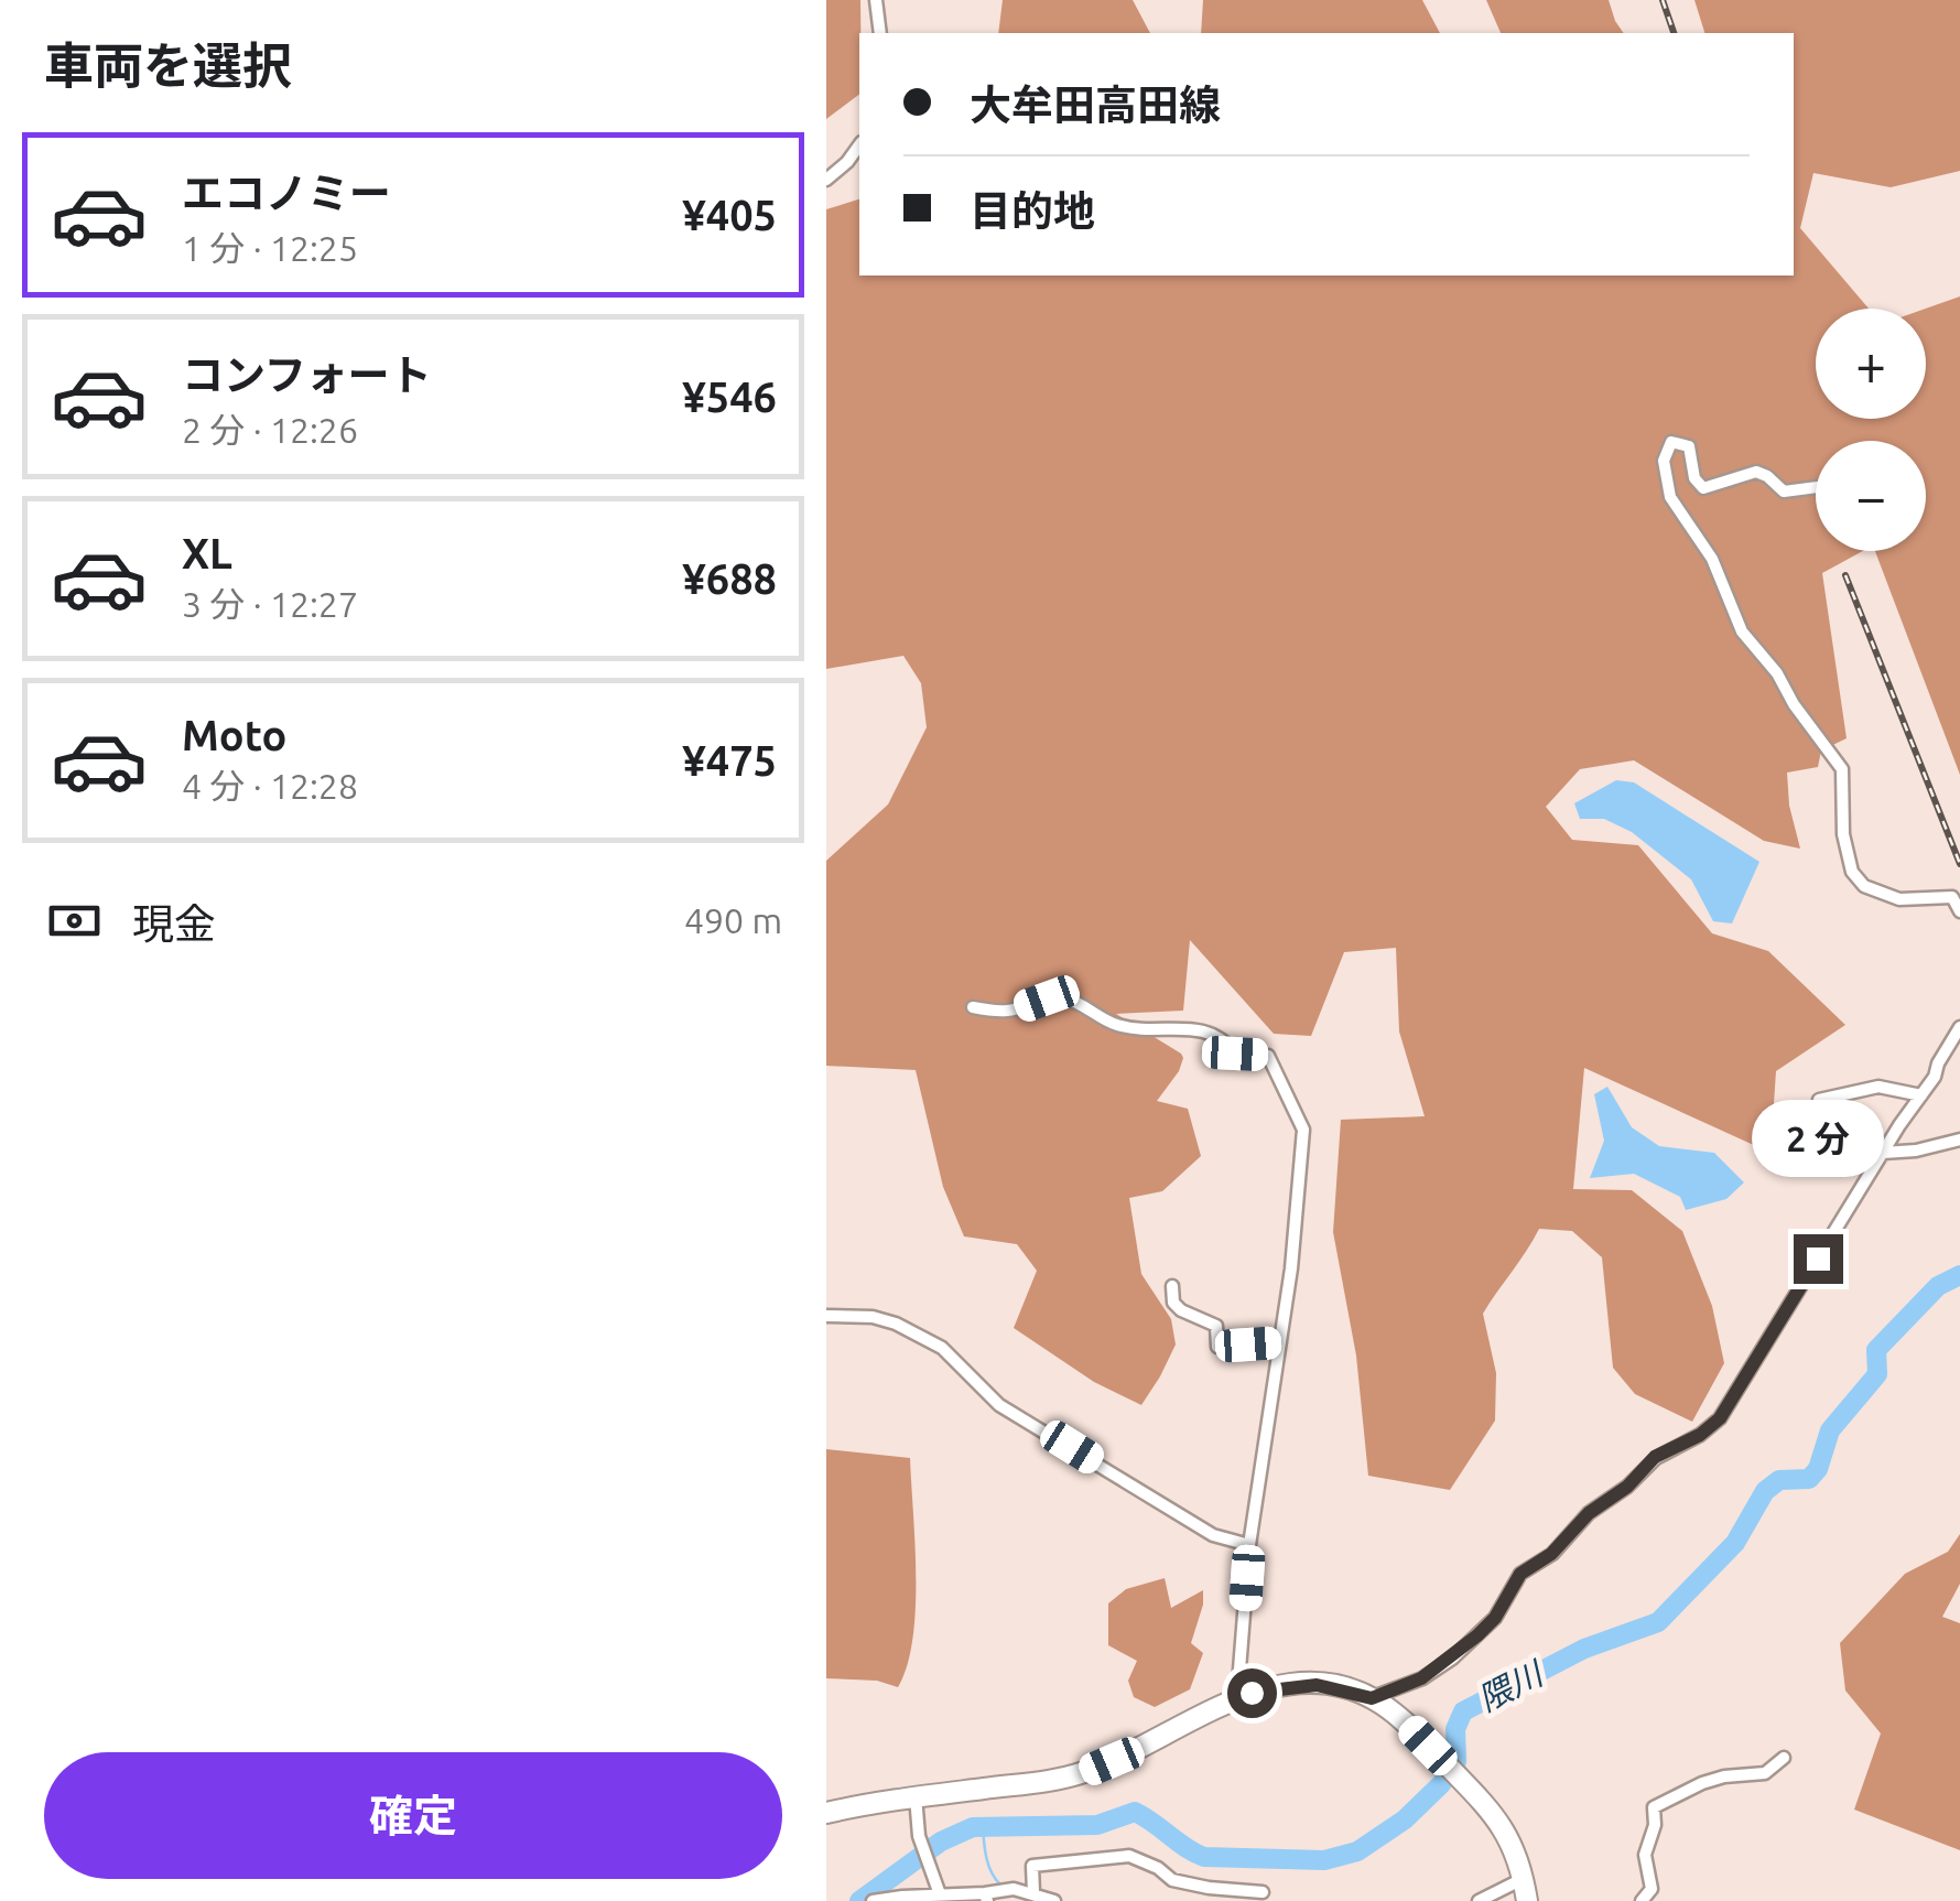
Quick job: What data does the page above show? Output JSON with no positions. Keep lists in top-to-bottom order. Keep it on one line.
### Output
{"water":["隈川"],"page":{"heading":"車両を選択","banner":["大牟田高田線","目的地"],"list":[{"name":"エコノミー","note":"1 分 · 12:25","value":"¥405"},{"name":"コンフォート","note":"2 分 · 12:26","value":"¥546"},{"name":"XL","note":"3 分 · 12:27","value":"¥688"},{"name":"Moto","note":"4 分 · 12:28","value":"¥475"}],"map_buttons":["+","−"],"pay":["現金","490 m"],"bubble":"2 分","buttons":"確定"}}
